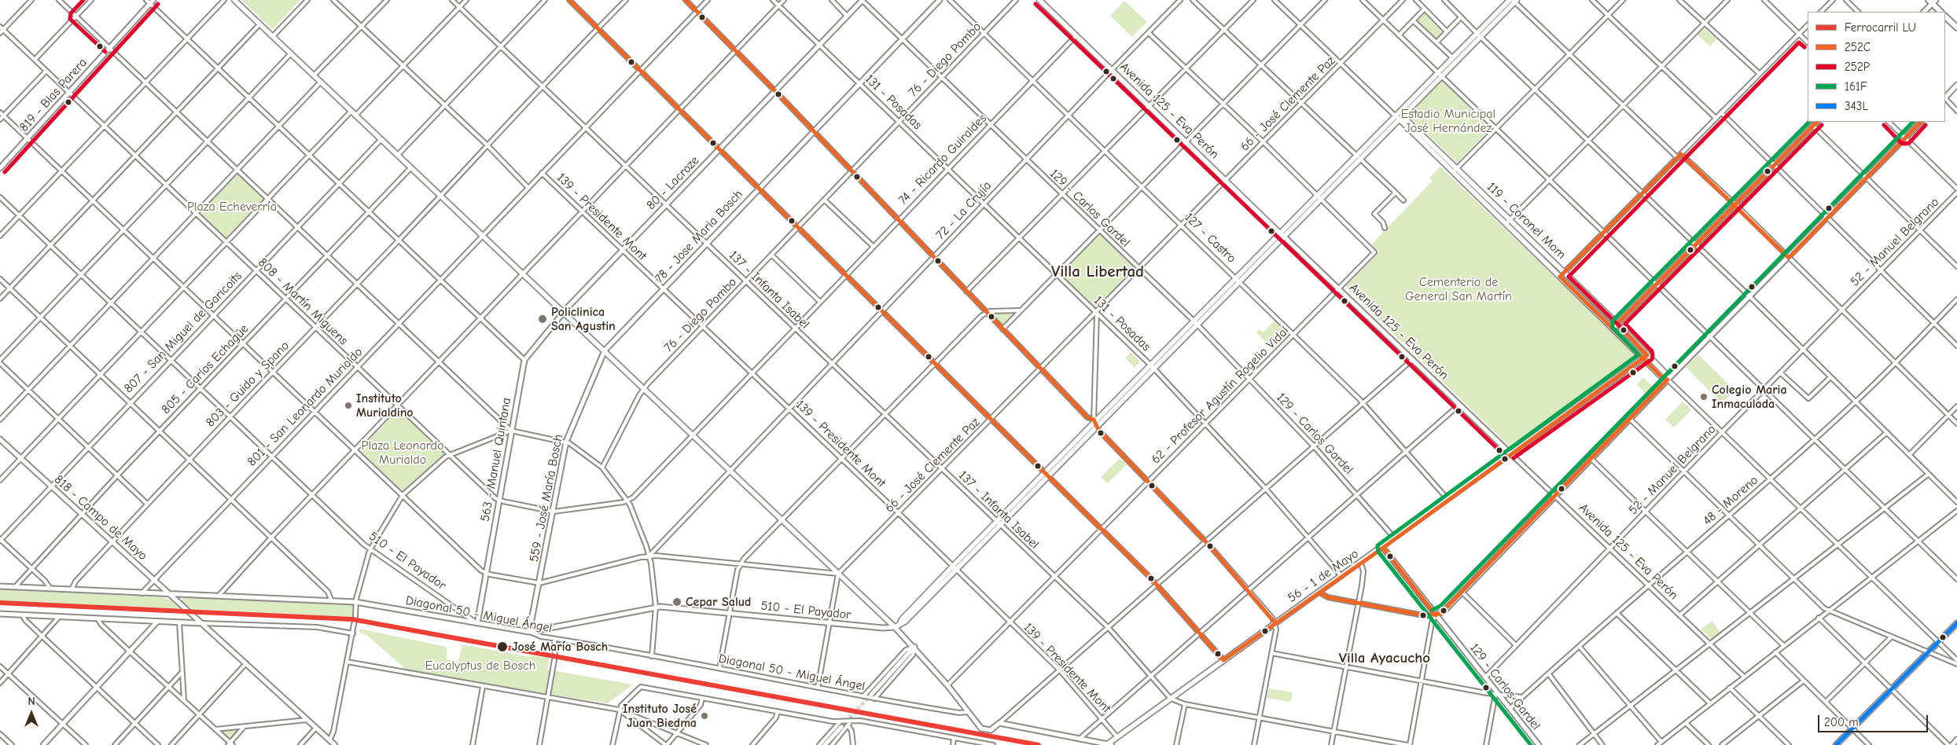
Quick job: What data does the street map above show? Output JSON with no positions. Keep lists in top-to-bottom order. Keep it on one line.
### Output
{"streets":{"main road":["Avenida 125 - Eva Perón","119 - Coronel Mom","56 - 1 de Mayo"],"street":["76 - Diego Pombo","819 - Blas Parera","131 - Posadas","66 - José Clemente Paz","74 - Ricardo Guiraldes","80 - Lacroze","129 - Carlos Gardel","72 - La Crujía","139 - Presidente Mont","78 - Jose Maria Bosch","127 - Castro","52 - Manuel Belgrano","137 - Infanta Isabel","808 - Martín Miguens","807 - San Miguel de Garicoits","805 - Carlos Echagüe","803 - Guido y Spano","62 - Profesor Agustín Rogelio Vidal","801 - San Leonardo Murialdo","563 - Manuel Quintana","559 - José María Bosch","48 - Moreno","818 - Campo de Mayo","510 - El Payador","Diagonal 50 - Miguel Ángel"]},"crossings":[["76 - Diego Pombo","131 - Posadas"],["76 - Diego Pombo","129 - Carlos Gardel"],["76 - Diego Pombo","139 - Presidente Mont"],["76 - Diego Pombo","127 - Castro"],["76 - Diego Pombo","137 - Infanta Isabel"],["819 - Blas Parera","808 - Martín Miguens"],["131 - Posadas","66 - José Clemente Paz"],["131 - Posadas","74 - Ricardo Guiraldes"],["131 - Posadas","80 - Lacroze"],["131 - Posadas","72 - La Crujía"],["131 - Posadas","78 - Jose Maria Bosch"],["131 - Posadas","62 - Profesor Agustín Rogelio Vidal"],["131 - Posadas","56 - 1 de Mayo"],["66 - José Clemente Paz","Avenida 125 - Eva Perón"],["66 - José Clemente Paz","129 - Carlos Gardel"],["66 - José Clemente Paz","139 - Presidente Mont"],["66 - José Clemente Paz","119 - Coronel Mom"],["66 - José Clemente Paz","127 - Castro"],["66 - José Clemente Paz","137 - Infanta Isabel"],["Avenida 125 - Eva Perón","74 - Ricardo Guiraldes"],["Avenida 125 - Eva Perón","72 - La Crujía"],["Avenida 125 - Eva Perón","52 - Manuel Belgrano"],["Avenida 125 - Eva Perón","62 - Profesor Agustín Rogelio Vidal"],["Avenida 125 - Eva Perón","48 - Moreno"],["Avenida 125 - Eva Perón","56 - 1 de Mayo"],["74 - Ricardo Guiraldes","129 - Carlos Gardel"],["74 - Ricardo Guiraldes","139 - Presidente Mont"],["74 - Ricardo Guiraldes","127 - Castro"],["74 - Ricardo Guiraldes","137 - Infanta Isabel"],["80 - Lacroze","129 - Carlos Gardel"],["80 - Lacroze","139 - Presidente Mont"],["80 - Lacroze","137 - Infanta Isabel"],["80 - Lacroze","563 - Manuel Quintana"],["129 - Carlos Gardel","72 - La Crujía"],["129 - Carlos Gardel","78 - Jose Maria Bosch"],["129 - Carlos Gardel","52 - Manuel Belgrano"],["129 - Carlos Gardel","62 - Profesor Agustín Rogelio Vidal"],["129 - Carlos Gardel","48 - Moreno"],["129 - Carlos Gardel","56 - 1 de Mayo"],["72 - La Crujía","139 - Presidente Mont"],["72 - La Crujía","127 - Castro"],["72 - La Crujía","137 - Infanta Isabel"],["139 - Presidente Mont","78 - Jose Maria Bosch"],["139 - Presidente Mont","62 - Profesor Agustín Rogelio Vidal"],["139 - Presidente Mont","801 - San Leonardo Murialdo"],["139 - Presidente Mont","56 - 1 de Mayo"],["119 - Coronel Mom","56 - 1 de Mayo"],["78 - Jose Maria Bosch","137 - Infanta Isabel"],["78 - Jose Maria Bosch","559 - José María Bosch"],["127 - Castro","62 - Profesor Agustín Rogelio Vidal"],["127 - Castro","56 - 1 de Mayo"],["137 - Infanta Isabel","803 - Guido y Spano"],["137 - Infanta Isabel","62 - Profesor Agustín Rogelio Vidal"],["137 - Infanta Isabel","801 - San Leonardo Murialdo"],["137 - Infanta Isabel","56 - 1 de Mayo"],["808 - Martín Miguens","807 - San Miguel de Garicoits"],["808 - Martín Miguens","805 - Carlos Echagüe"],["808 - Martín Miguens","803 - Guido y Spano"],["808 - Martín Miguens","801 - San Leonardo Murialdo"],["808 - Martín Miguens","563 - Manuel Quintana"],["807 - San Miguel de Garicoits","818 - Campo de Mayo"],["807 - San Miguel de Garicoits","510 - El Payador"],["805 - Carlos Echagüe","818 - Campo de Mayo"],["805 - Carlos Echagüe","510 - El Payador"],["805 - Carlos Echagüe","Diagonal 50 - Miguel Ángel"],["803 - Guido y Spano","818 - Campo de Mayo"],["803 - Guido y Spano","510 - El Payador"],["803 - Guido y Spano","Diagonal 50 - Miguel Ángel"],["801 - San Leonardo Murialdo","818 - Campo de Mayo"],["801 - San Leonardo Murialdo","510 - El Payador"],["801 - San Leonardo Murialdo","Diagonal 50 - Miguel Ángel"],["563 - Manuel Quintana","510 - El Payador"],["563 - Manuel Quintana","Diagonal 50 - Miguel Ángel"],["559 - José María Bosch","510 - El Payador"],["559 - José María Bosch","Diagonal 50 - Miguel Ángel"],["818 - Campo de Mayo","Diagonal 50 - Miguel Ángel"],["510 - El Payador","Diagonal 50 - Miguel Ángel"]],"districts":["Villa Libertad","Villa Ayacucho"],"parks":["Estadio Municipal José Hernández","Plaza Echeverría","Cementerio de General San Martín","Plaza Leonardo Murialdo","Eucalyptus de Bosch"],"places":["Policlinica San Agustin","Colegio Maria Inmaculada","Instituto Murialdino","Cepar Salud","José María Bosch","Instituto José Juan Biedma"],"lines":["transit line 252C","transit line 252P","transit line 161F","rail line LU","transit line 343L"],"legend":["Ferrocarril LU","252C","252P","161F","343L"],"scale_bar":"200 m","north":"top"}
